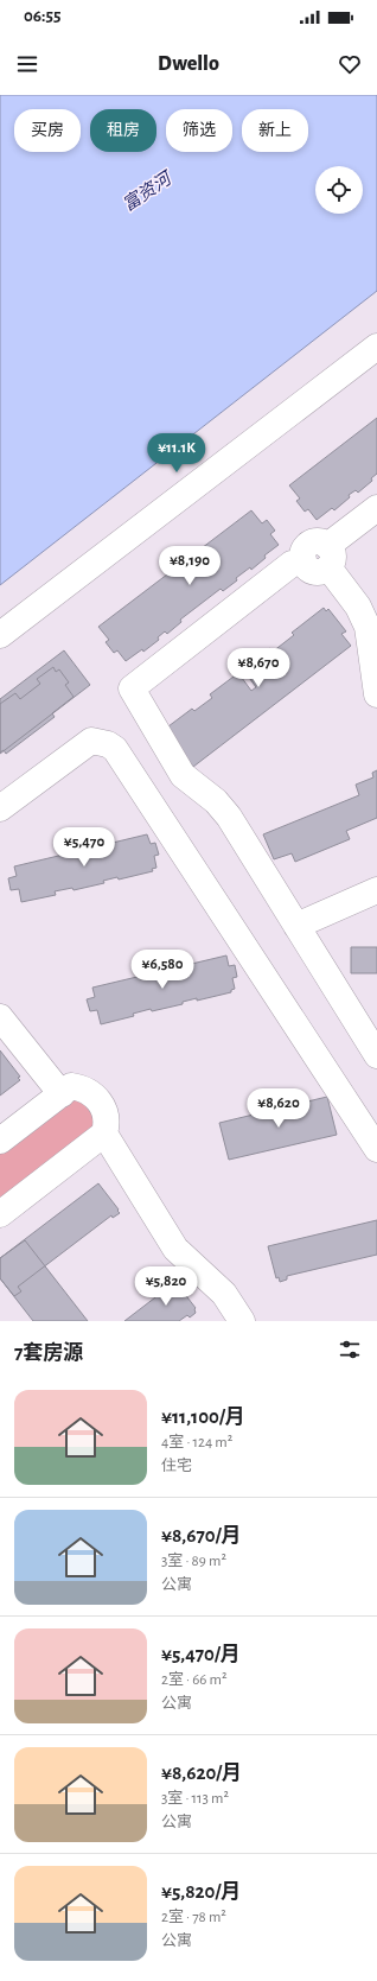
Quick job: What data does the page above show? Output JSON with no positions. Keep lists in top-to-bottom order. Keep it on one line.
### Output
{"water":["富资河"],"page":{"status":"06:55","header":"Dwello","chip":["买房","租房","筛选","新上"],"price":["¥11.1K","¥8,190","¥8,670","¥5,470","¥6,580","¥8,620","¥5,820"],"heading":"7套房源","list":[{"name":"¥11,100/月","note":"4室 · 124 m² · 住宅"},{"name":"¥8,670/月","note":"3室 · 89 m² · 公寓"},{"name":"¥5,470/月","note":"2室 · 66 m² · 公寓"},{"name":"¥8,620/月","note":"3室 · 113 m² · 公寓"},{"name":"¥5,820/月","note":"2室 · 78 m² · 公寓"}]}}
